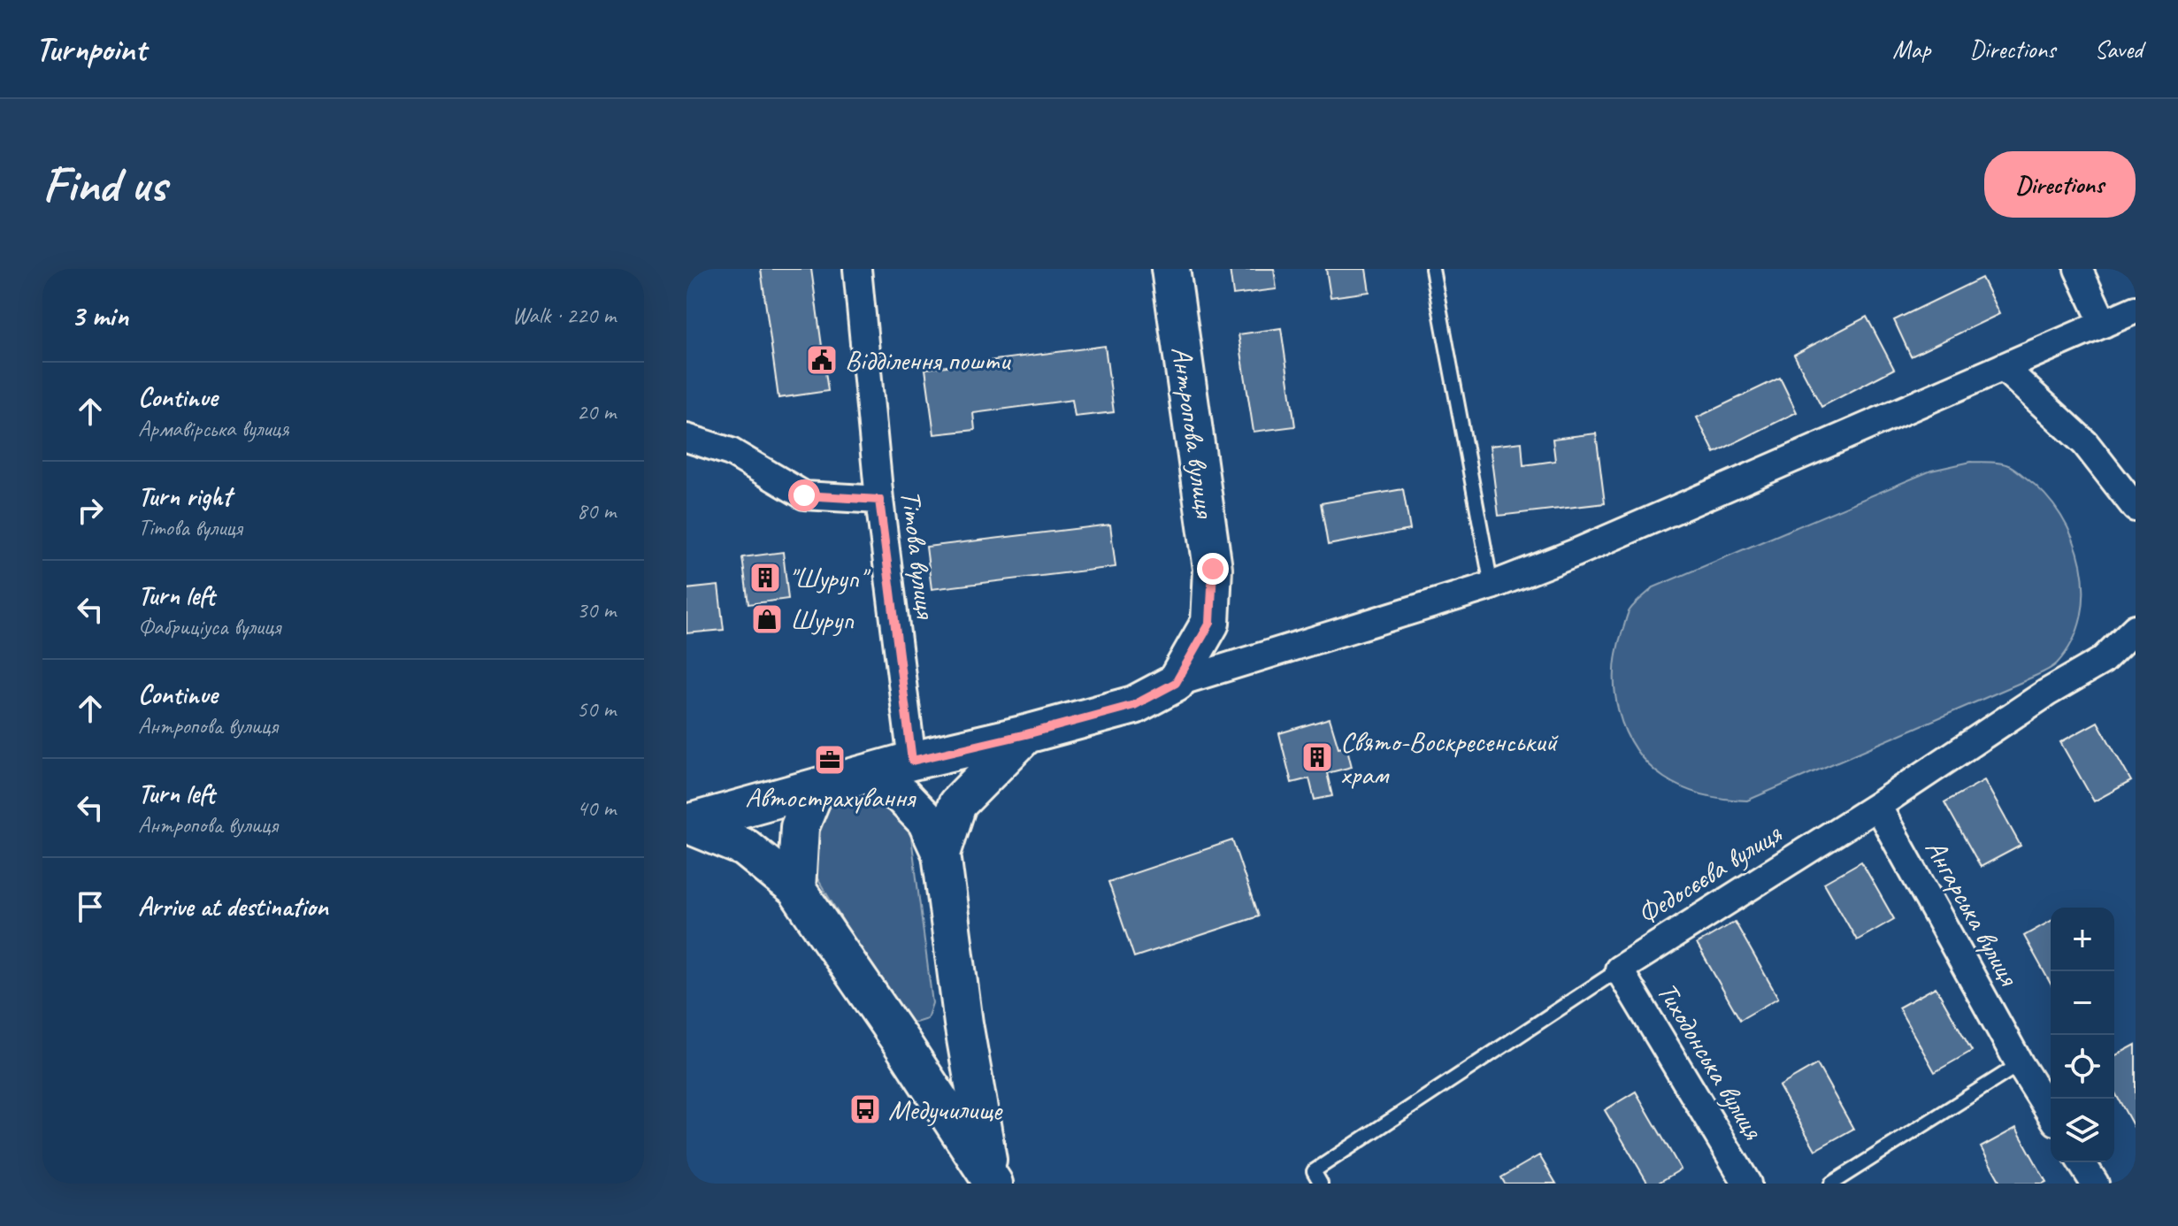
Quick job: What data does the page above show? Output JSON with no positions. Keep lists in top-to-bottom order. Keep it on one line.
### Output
{"streets":{"main road":["Антропова вулиця"],"street":["Тітова вулиця","Федосєєва вулиця","Ангарська вулиця","Тиходонська вулиця"]},"crossings":[["Федосєєва вулиця","Ангарська вулиця"],["Федосєєва вулиця","Тиходонська вулиця"]],"places":{"public building":["Відділення пошти"],"building":["\"Шуруп\"","Свято-Воскресенський храм"],"shop":["Шуруп"],"office":["Автострахування"],"bus stop":["Медучилище"]},"page":{"header":"Turnpoint","nav":["Map","Directions","Saved"],"buttons":"Directions","title":"Find us","heading":["3 min","Walk · 220 m"],"list":[["Continue","Армавірська вулиця","20 m"],["Turn right","Тітова вулиця","80 m"],["Turn left","Фабриціуса вулиця","30 m"],["Continue","Антропова вулиця","50 m"],["Turn left","Антропова вулиця","40 m"],"Arrive at destination"],"map_buttons":["+","−"]}}
